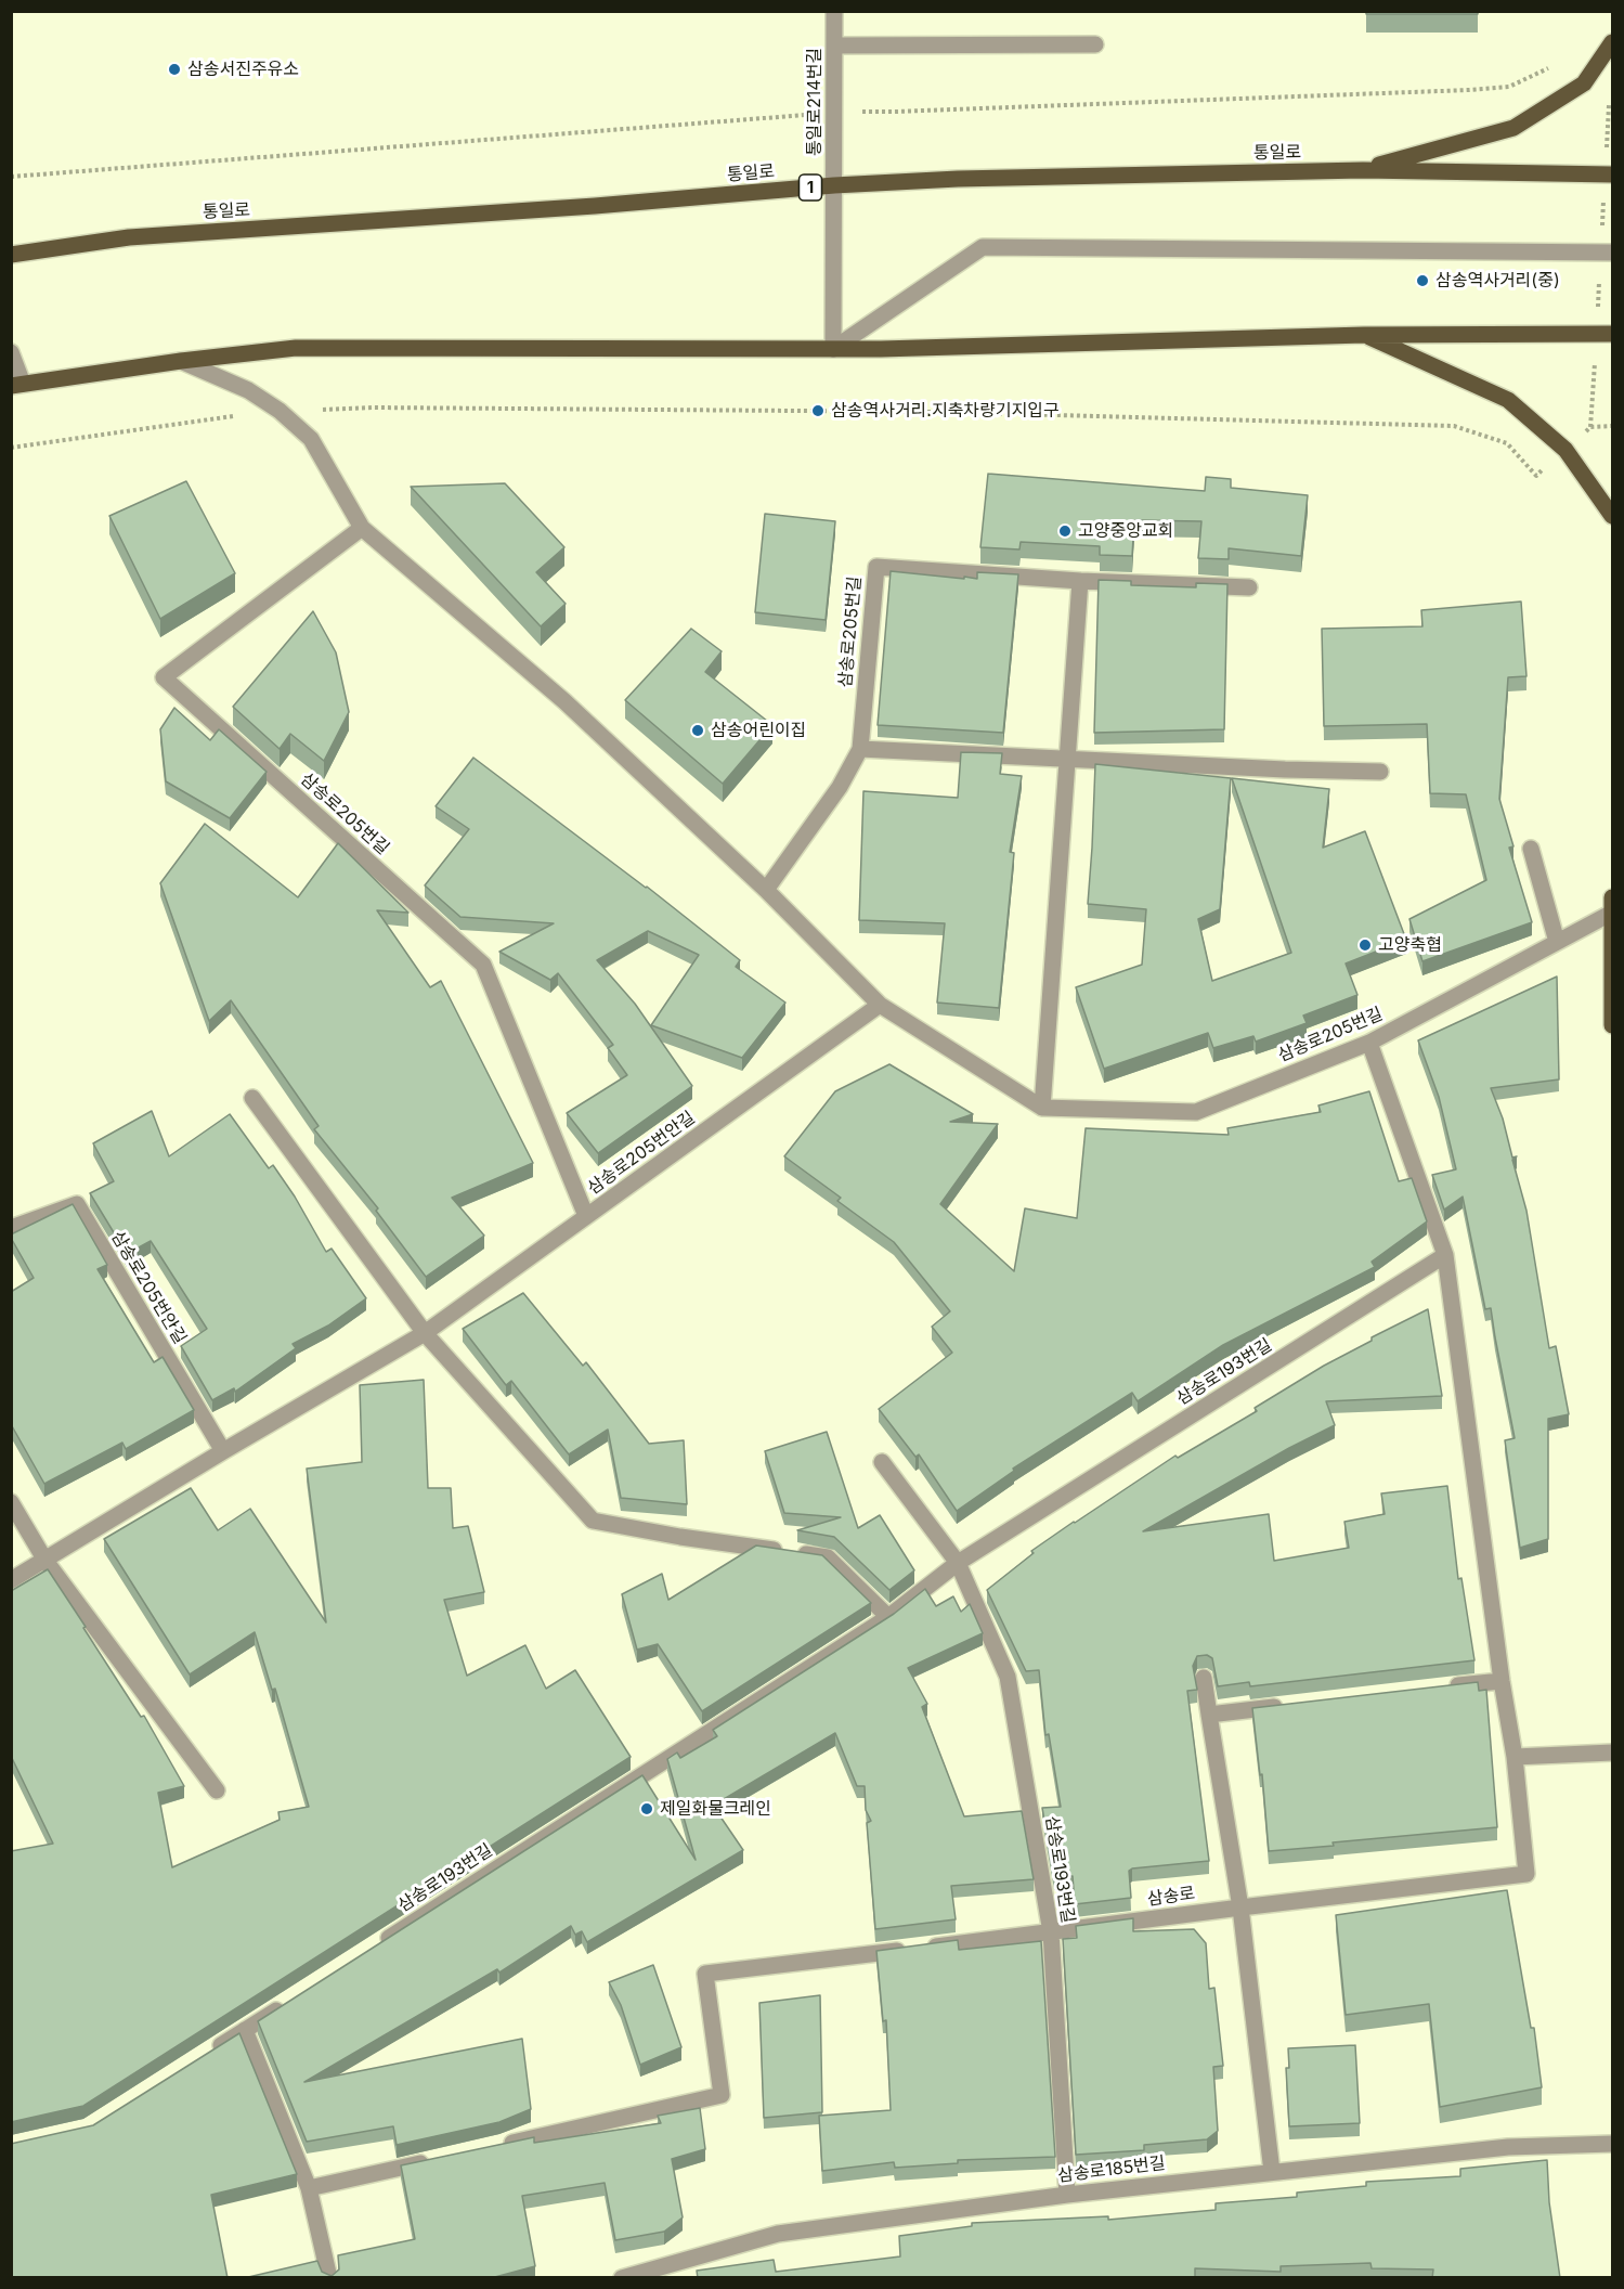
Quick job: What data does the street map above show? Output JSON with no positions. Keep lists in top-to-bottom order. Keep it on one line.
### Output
{"streets":{"main road":["통일로","1"],"street":["통일로214번길","삼송로205번길","삼송로205번안길","삼송로193번길","삼송로","삼송로185번길"]},"crossings":[["통일로214번길","통일로"],["삼송로205번길","삼송로205번안길"],["삼송로193번길","삼송로"],["삼송로193번길","삼송로185번길"]],"places":["삼송서진주유소","삼송역사거리(중)","삼송역사거리.지축차량기지입구","고양중앙교회","삼송어린이집","고양축협","제일화물크레인"]}
